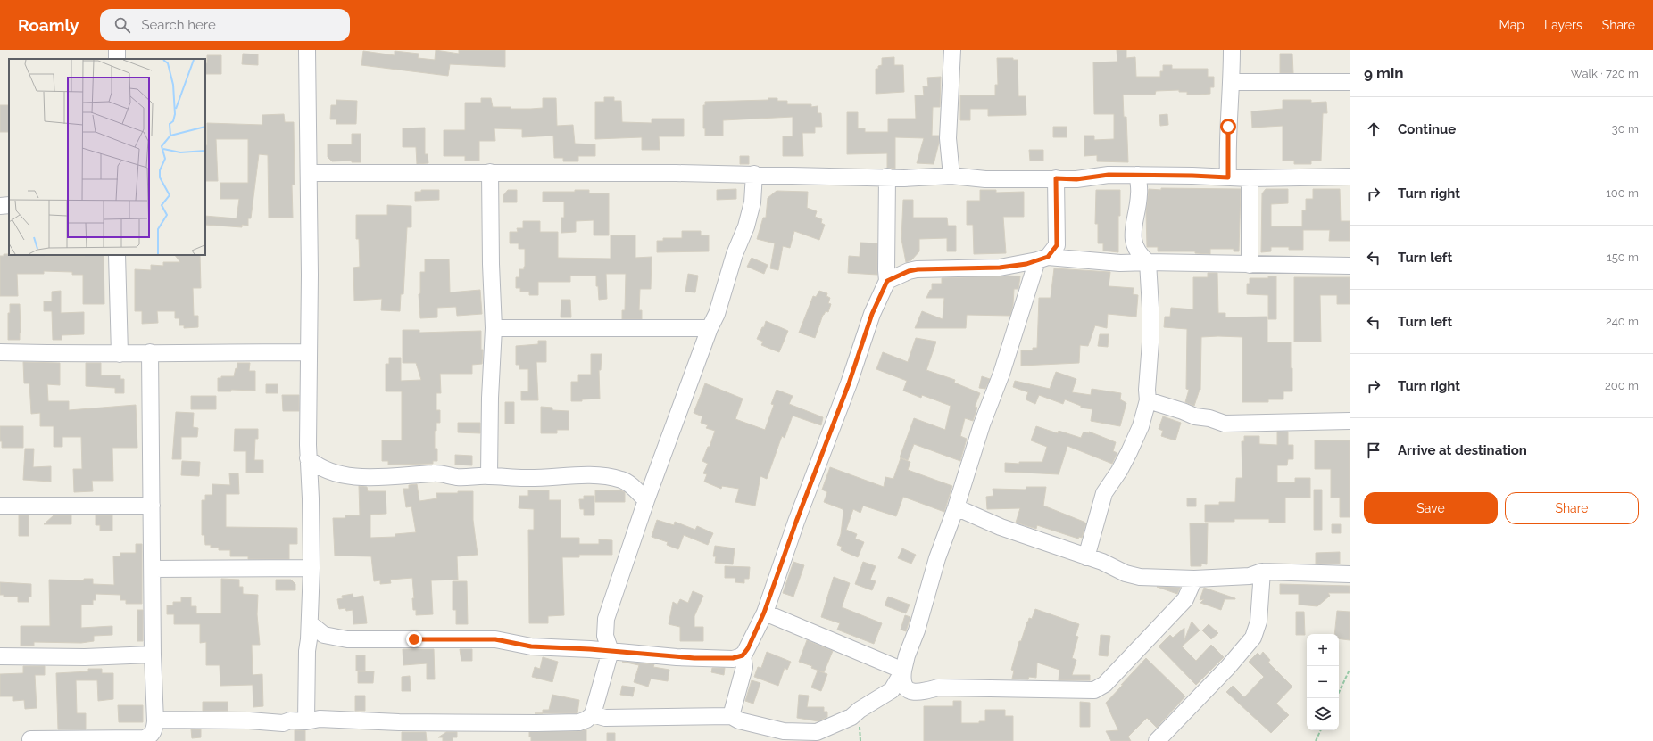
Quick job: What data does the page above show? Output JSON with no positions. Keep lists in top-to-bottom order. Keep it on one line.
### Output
{"page":{"header":"Roamly","search":"Search here","nav":["Map","Layers","Share"],"heading":["9 min","Walk · 720 m"],"list":[["Continue","30 m"],["Turn right","100 m"],["Turn left","150 m"],["Turn left","240 m"],["Turn right","200 m"],"Arrive at destination"],"buttons":["Save","Share"],"map_buttons":["+","−"]}}
